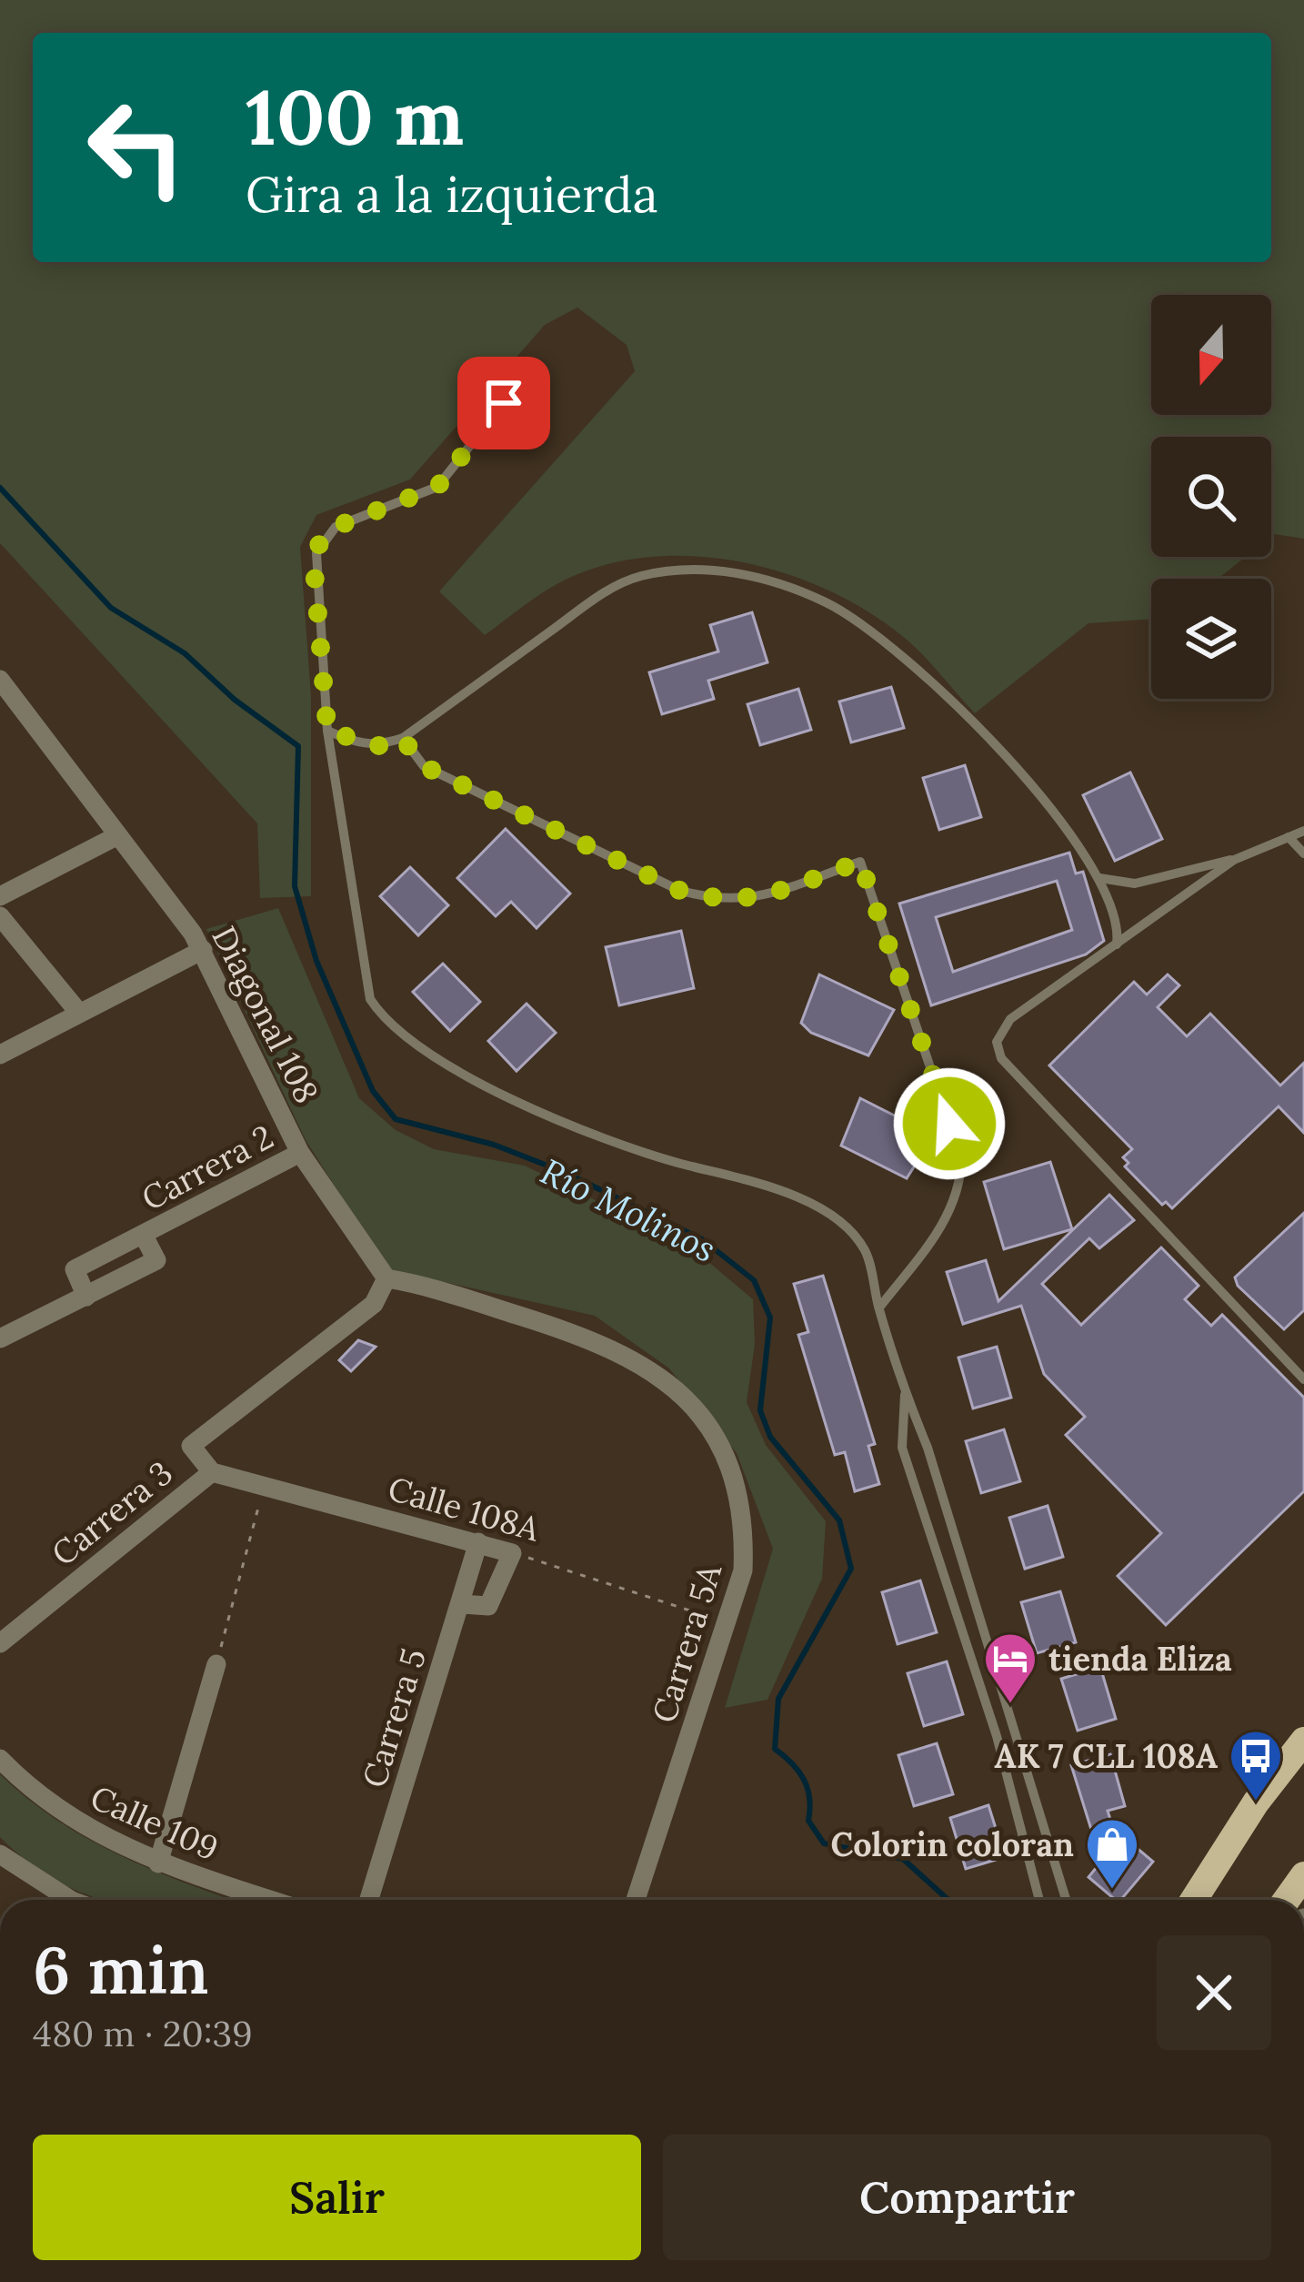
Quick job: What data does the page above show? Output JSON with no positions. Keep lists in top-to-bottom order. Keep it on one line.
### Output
{"streets":{"street":["Diagonal 108","Carrera 2","Calle 108A","Carrera 3","Carrera 5A","Carrera 5","Calle 109"]},"crossings":[["Diagonal 108","Carrera 2"],["Diagonal 108","Carrera 3"],["Diagonal 108","Carrera 5A"],["Calle 108A","Carrera 3"],["Calle 108A","Carrera 5A"],["Calle 108A","Carrera 5"],["Carrera 3","Carrera 5A"]],"water":["Río Molinos"],"places":{"hotel":["tienda Eliza"],"bus stop":["AK 7 CLL 108A"],"shop":["Colorin coloran"]},"north":"bottom","page":{"turn":["100 m","Gira a la izquierda"],"heading":["6 min","480 m · 20:39"],"buttons":["Salir","Compartir"]}}
